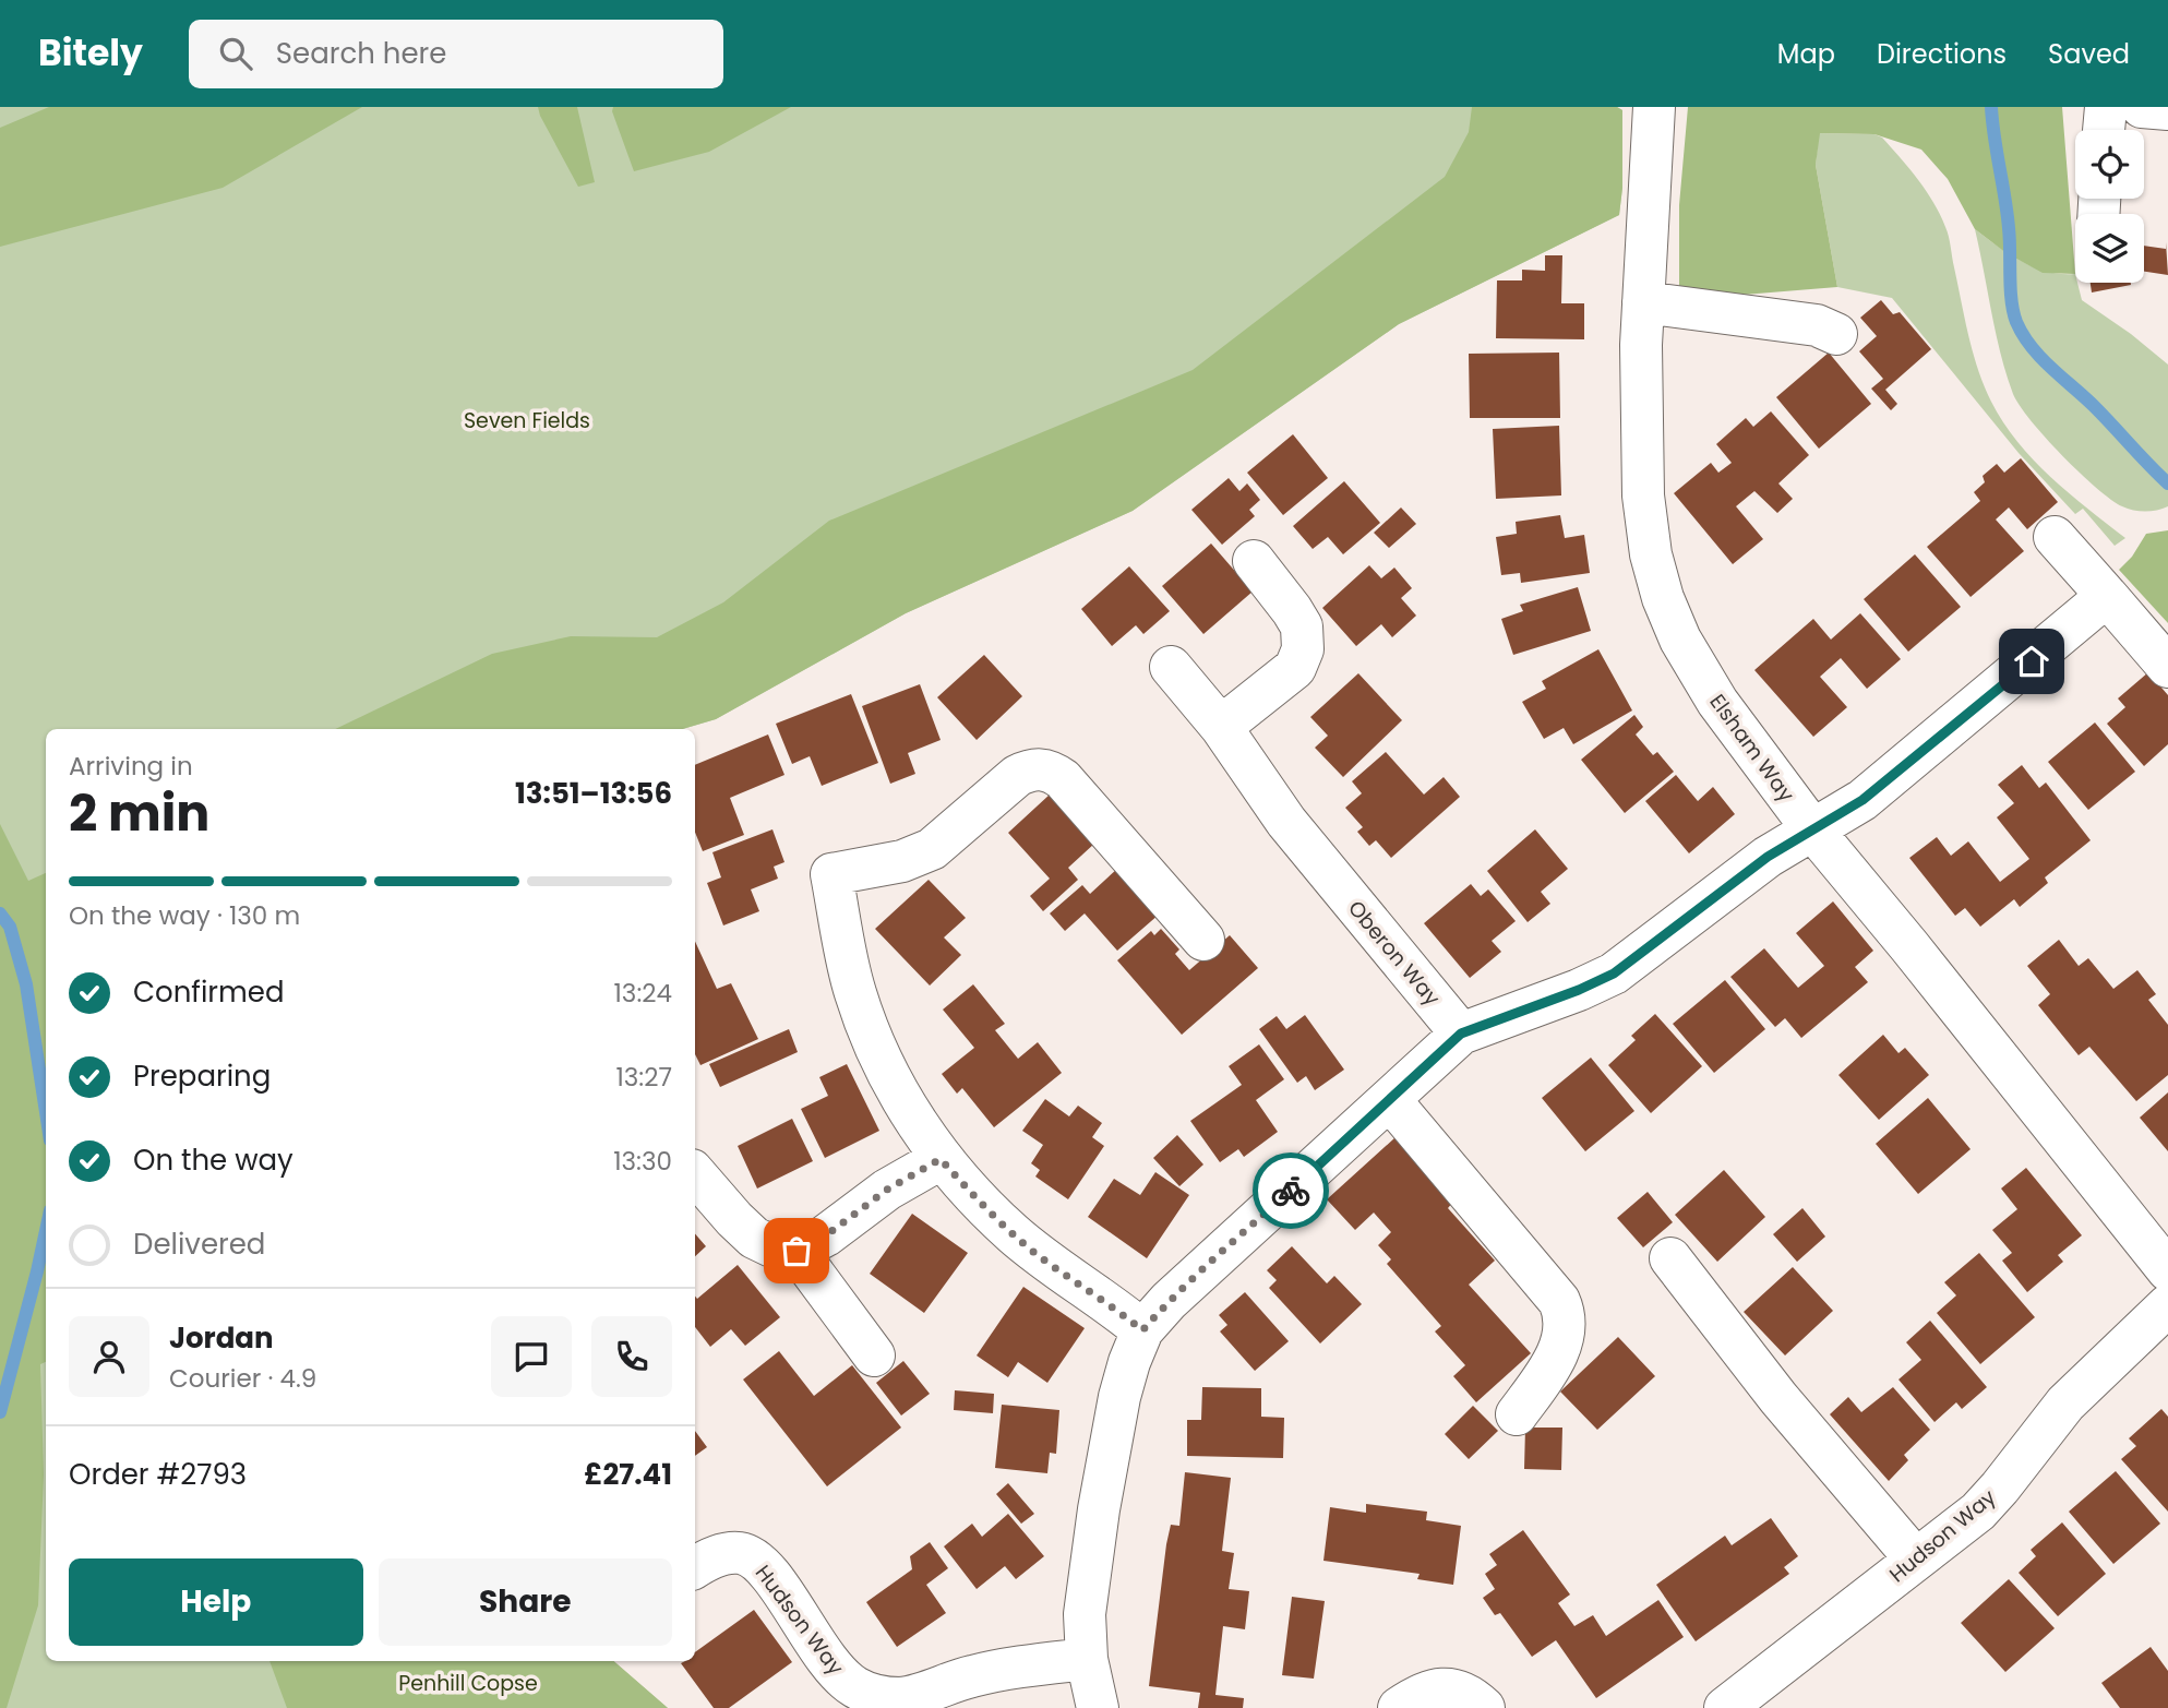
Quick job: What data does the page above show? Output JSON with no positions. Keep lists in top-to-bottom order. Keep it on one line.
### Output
{"streets":{"street":["Elsham Way","Oberon Way","Hudson Way"]},"parks":["Seven Fields","Penhill Copse"],"page":{"header":"Bitely","search":"Search here","nav":["Map","Directions","Saved"],"heading":["2 min","Arriving in","13:51–13:56"],"panel":["Jordan","Courier · 4.9","Order #2793","£27.41"],"bar":"On the way · 130 m","list":[["Confirmed","13:24"],["Preparing","13:27"],["On the way","13:30"],"Delivered"],"buttons":["Help","Share"]}}
